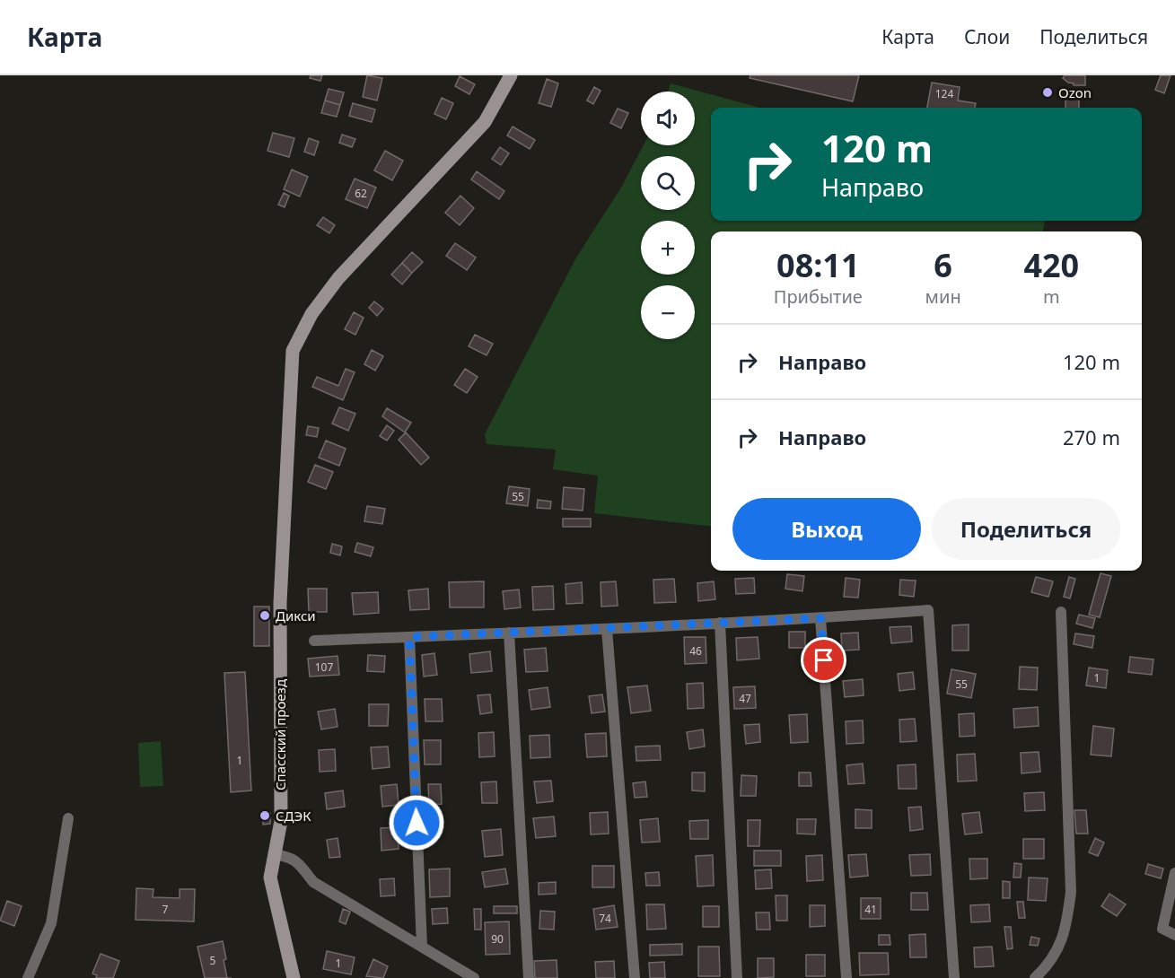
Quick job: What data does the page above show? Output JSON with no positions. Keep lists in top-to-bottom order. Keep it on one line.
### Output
{"streets":{"street":["Спасский проезд"]},"places":["Ozon","Дикси","СДЭК"],"house_numbers":["124","62","55","46","107","1","55","47","1","7","41","74","90","5","1"],"page":{"header":"Карта","nav":["Карта","Слои","Поделиться"],"map_buttons":["+","−"],"turn":["120 m","Направо"],"eta":["08:11","Прибытие","6","мин","420","m"],"list":[{"name":"Направо","value":"120 m"},{"name":"Направо","value":"270 m"}],"buttons":["Выход","Поделиться"]}}
